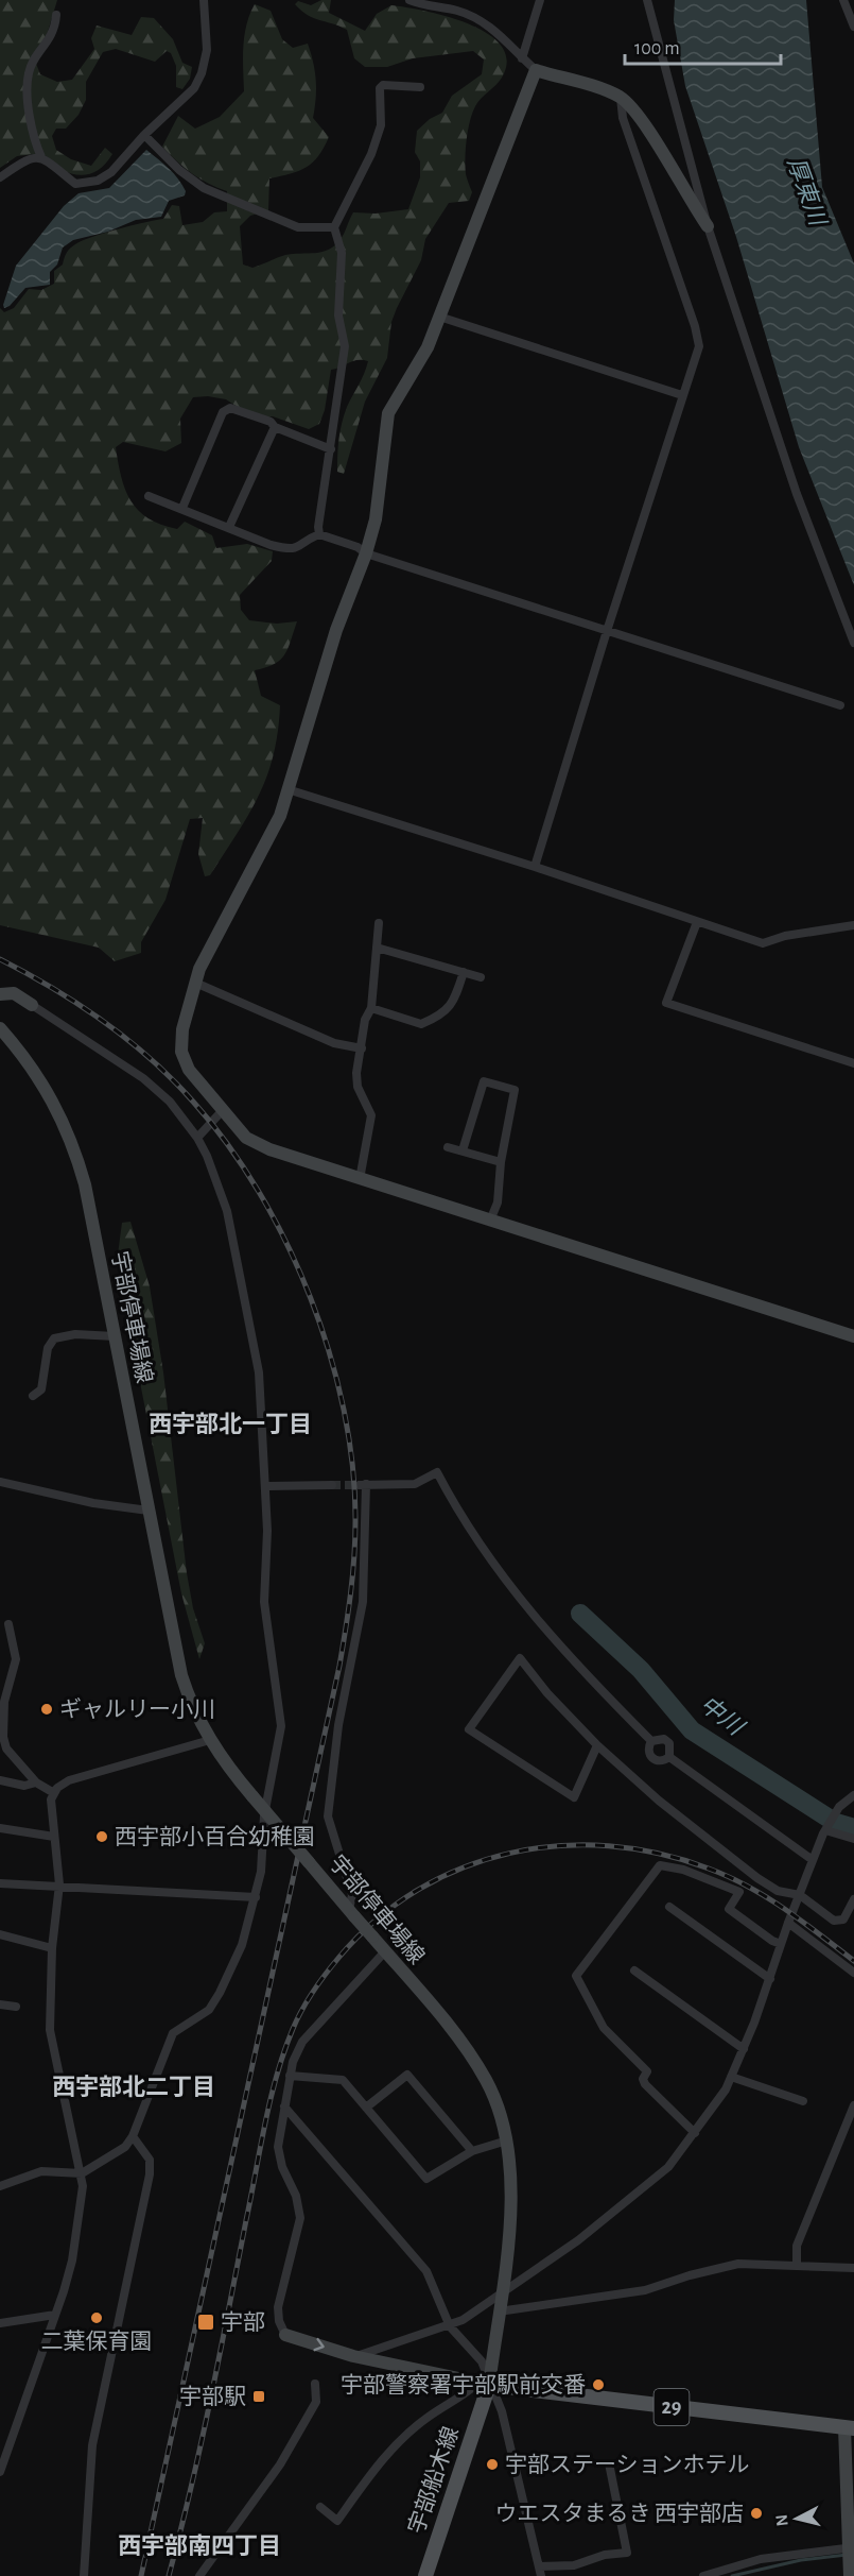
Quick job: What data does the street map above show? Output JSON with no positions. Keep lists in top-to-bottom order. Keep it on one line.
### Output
{"streets":{"main road":["29","宇部船木線"],"street":["宇部停車場線"]},"crossings":[["宇部停車場線","29"],["宇部停車場線","宇部船木線"],["29","宇部船木線"]],"districts":["西宇部北一丁目","西宇部北二丁目","西宇部南四丁目"],"water":["厚東川","中川"],"places":{"other":["ギャルリー小川","西宇部小百合幼稚園","二葉保育園","宇部警察署宇部駅前交番","宇部ステーションホテル","ウエスタまるき 西宇部店"],"transit":["宇部","宇部駅"]},"scale_bar":"100 m","north":"left"}
